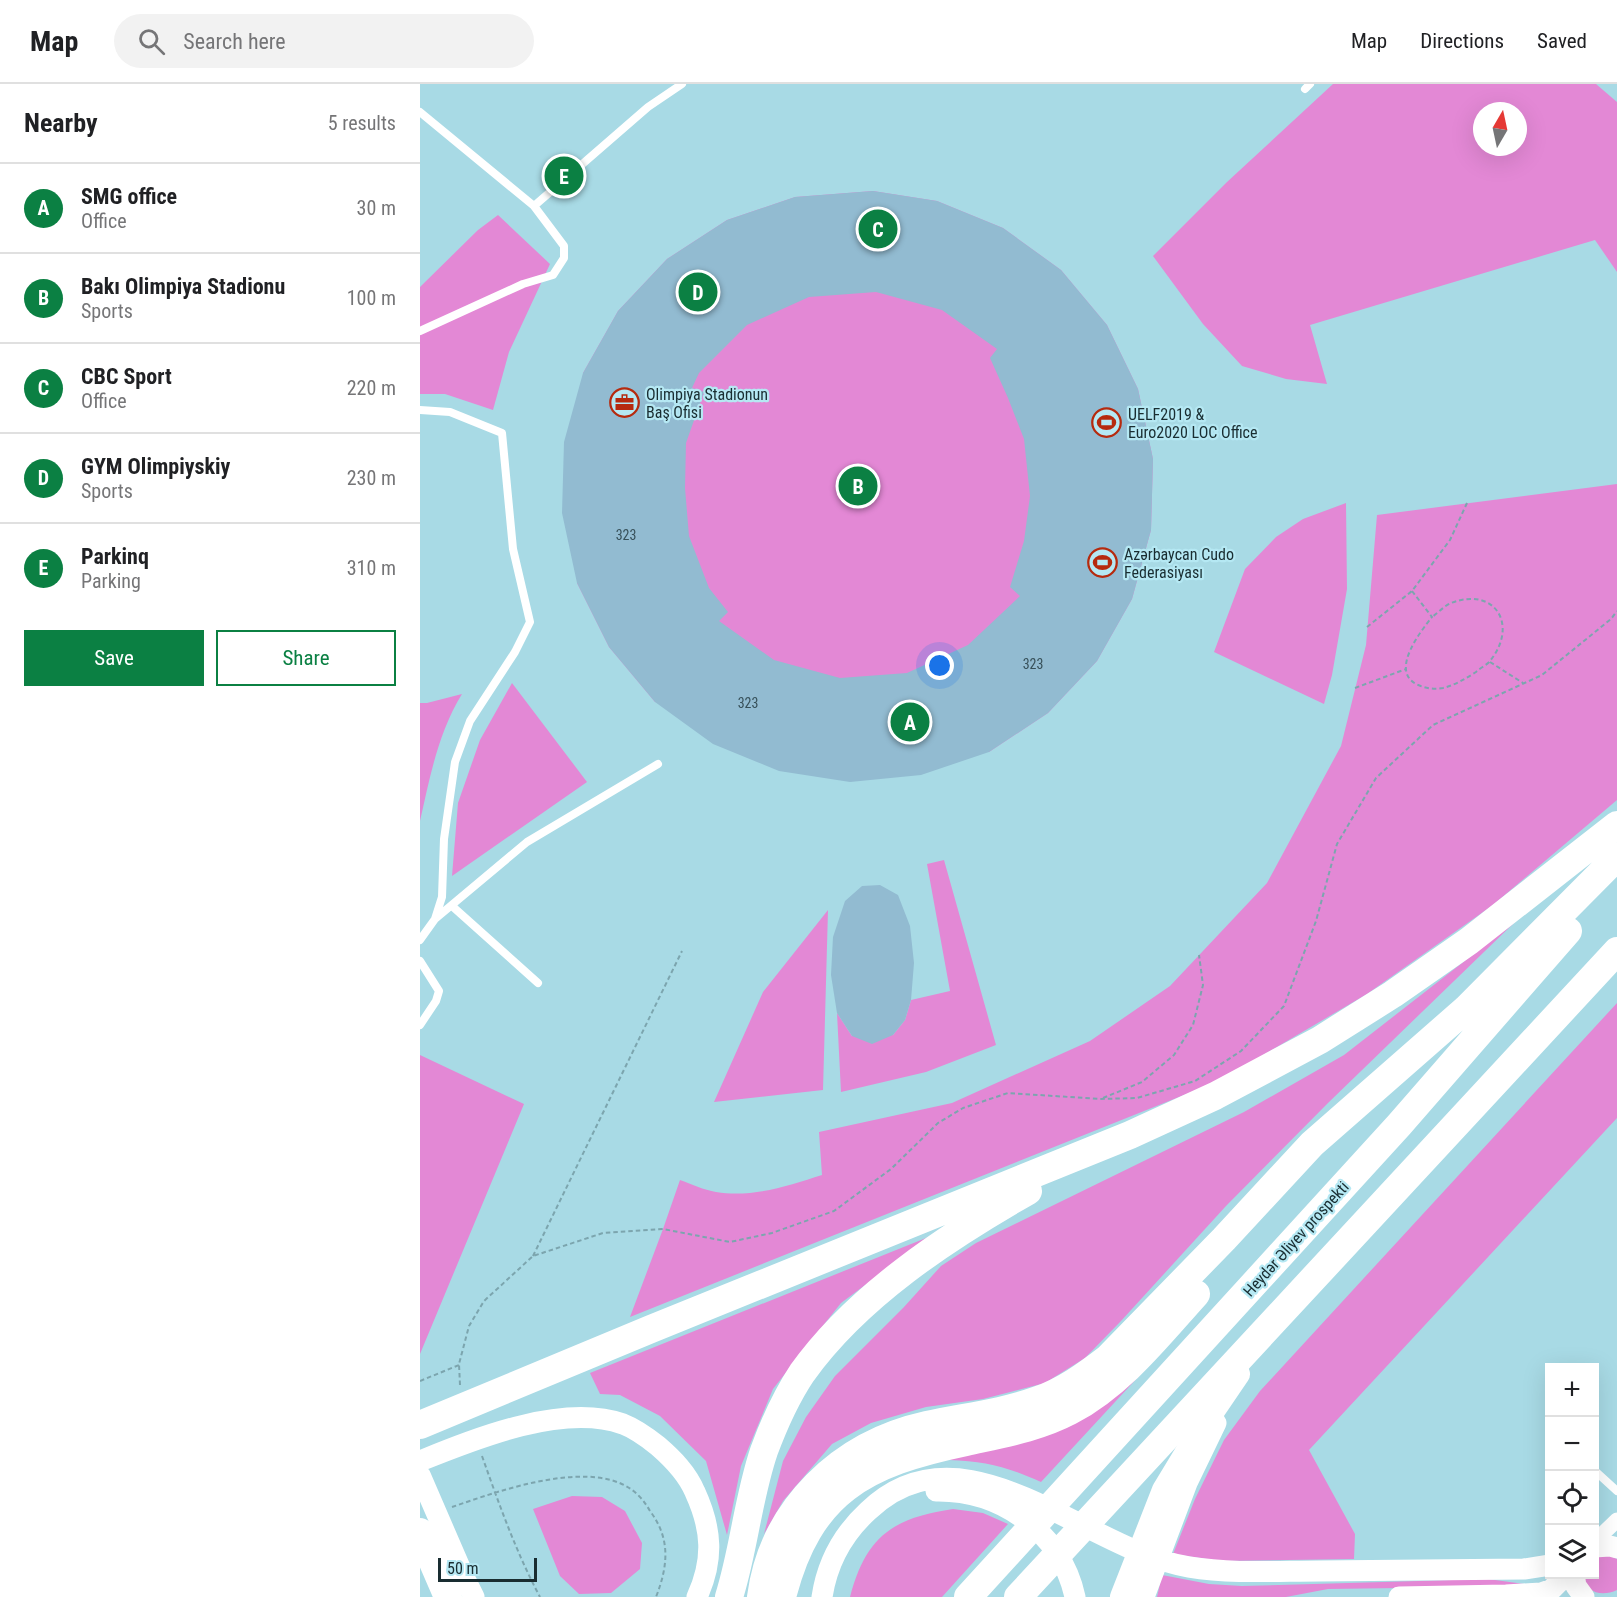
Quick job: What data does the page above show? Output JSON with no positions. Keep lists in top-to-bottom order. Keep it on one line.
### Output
{"streets":{"highway":["Heydər Əliyev prospekti"]},"places":{"office":["Olimpiya Stadionun Baş Ofisi"],"sports":["UELF2019 & Euro2020 LOC Office","Azərbaycan Cudo Federasiyası"]},"house_numbers":["323","323","323"],"scale_bar":"50 m","north":"top","page":{"header":"Map","search":"Search here","nav":["Map","Directions","Saved"],"heading":["Nearby","5 results"],"pins":["E","C","D","B","A"],"list":[{"mark":"A","name":"SMG office","note":"Office","value":"30 m"},{"mark":"B","name":"Bakı Olimpiya Stadionu","note":"Sports","value":"100 m"},{"mark":"C","name":"CBC Sport","note":"Office","value":"220 m"},{"mark":"D","name":"GYM Olimpiyskiy","note":"Sports","value":"230 m"},{"mark":"E","name":"Parkinq","note":"Parking","value":"310 m"}],"buttons":["Save","Share"],"map_buttons":["+","−"],"scale":"50 m"}}
